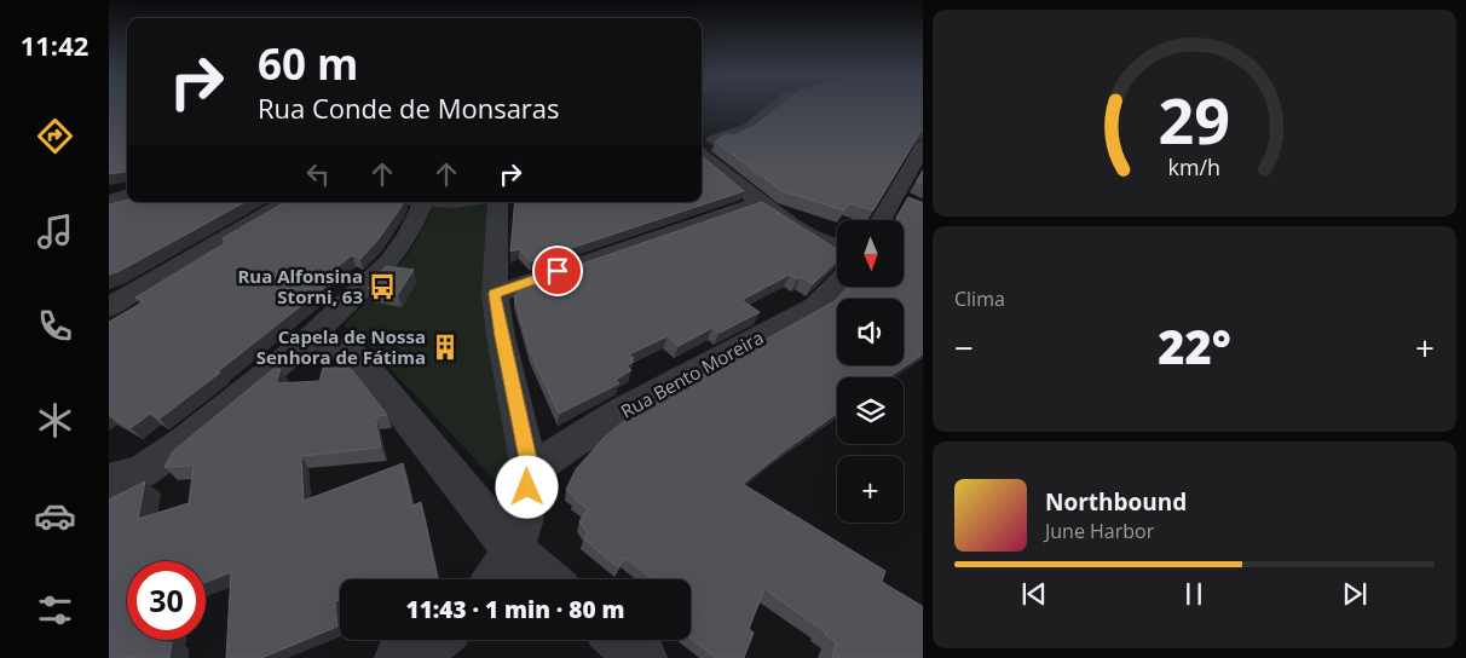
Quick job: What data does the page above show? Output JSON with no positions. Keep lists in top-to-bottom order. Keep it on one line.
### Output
{"streets":{"street":["Rua Bento Moreira"]},"places":{"bus stop":["Rua Alfonsina Storni, 63"],"building":["Capela de Nossa Senhora de Fátima"]},"north":"bottom","page":{"tabs":"11:42","turn":["60 m","Rua Conde de Monsaras"],"map_buttons":"+","tile":"Clima","heat":["−","22°","+"],"song":["Northbound","June Harbor"],"limit":"30","trip":"11:43 · 1 min · 80 m","gauge":["29","km/h"]}}
